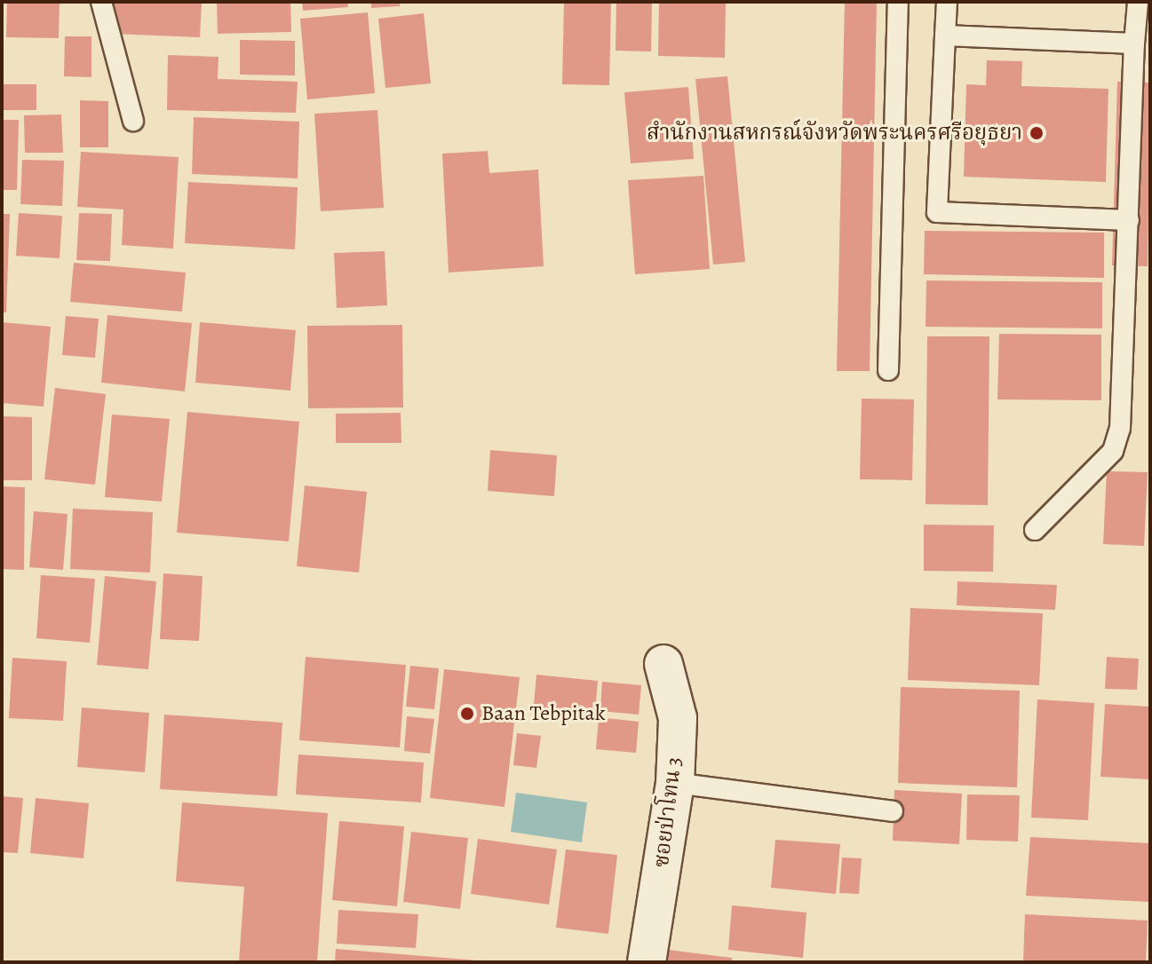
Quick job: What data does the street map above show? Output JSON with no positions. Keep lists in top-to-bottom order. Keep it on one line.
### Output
{"streets":{"street":["ซอยป่าโทน 3"]},"places":["สํานักงานสหกรณ์จังหวัดพระนครศรีอยุธยา","Baan Tebpitak"]}
